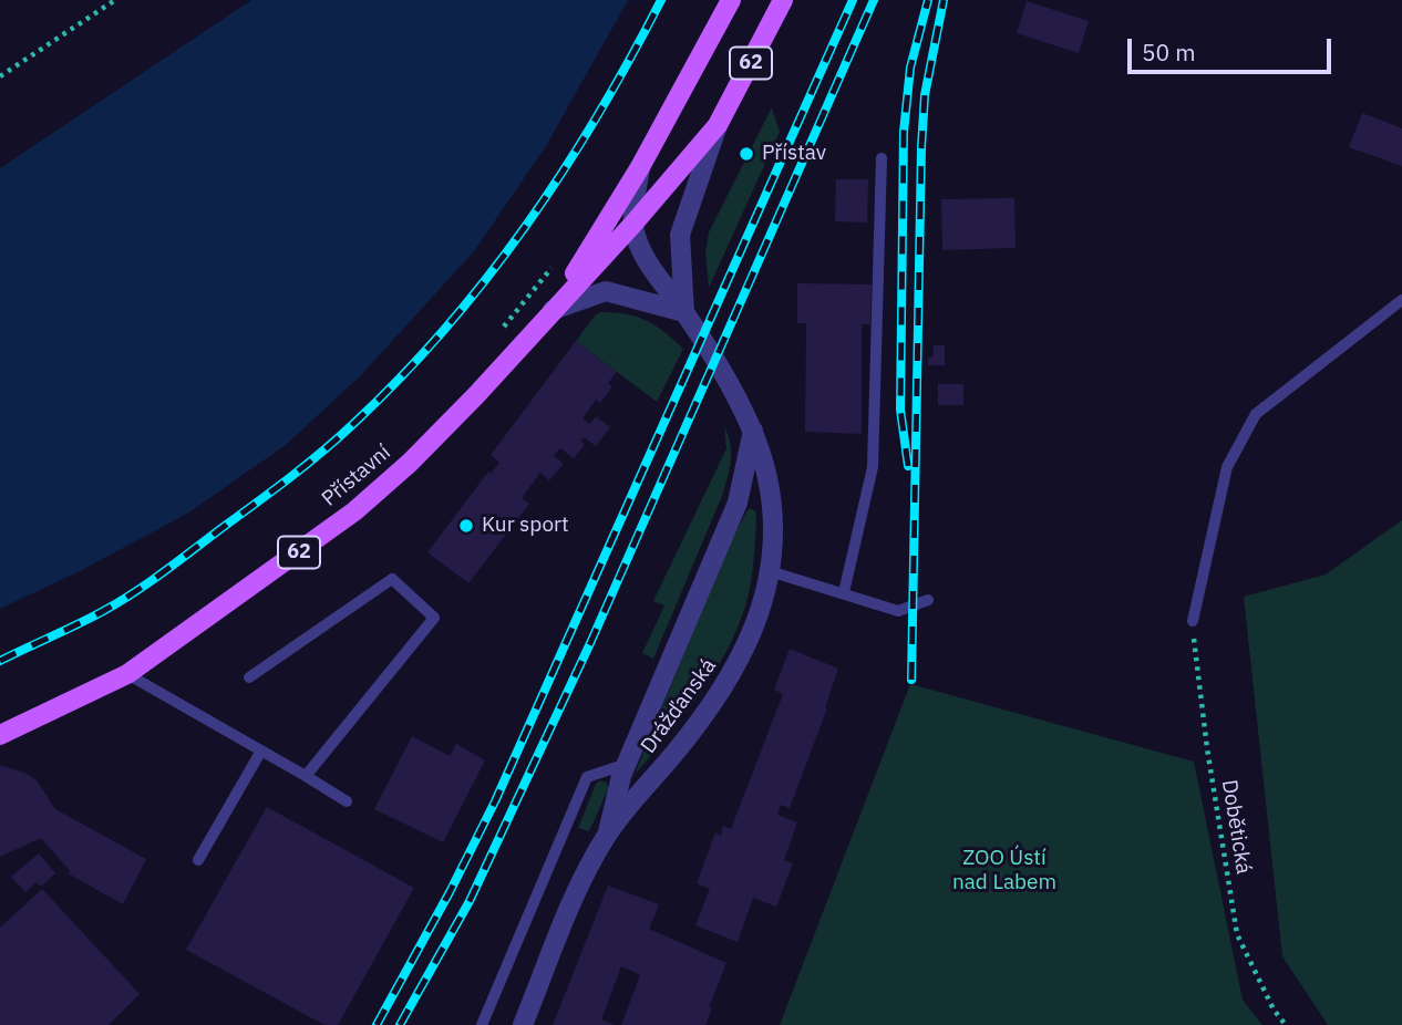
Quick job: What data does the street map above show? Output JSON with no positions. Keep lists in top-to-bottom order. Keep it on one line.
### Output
{"streets":{"main road":["62","Přístavní"],"street":["Drážďanská"],"path":["Dobětická"]},"crossings":[["Přístavní","Drážďanská"]],"parks":["ZOO Ústí nad Labem"],"places":["Přístav","Kur sport"],"scale_bar":"50 m"}
